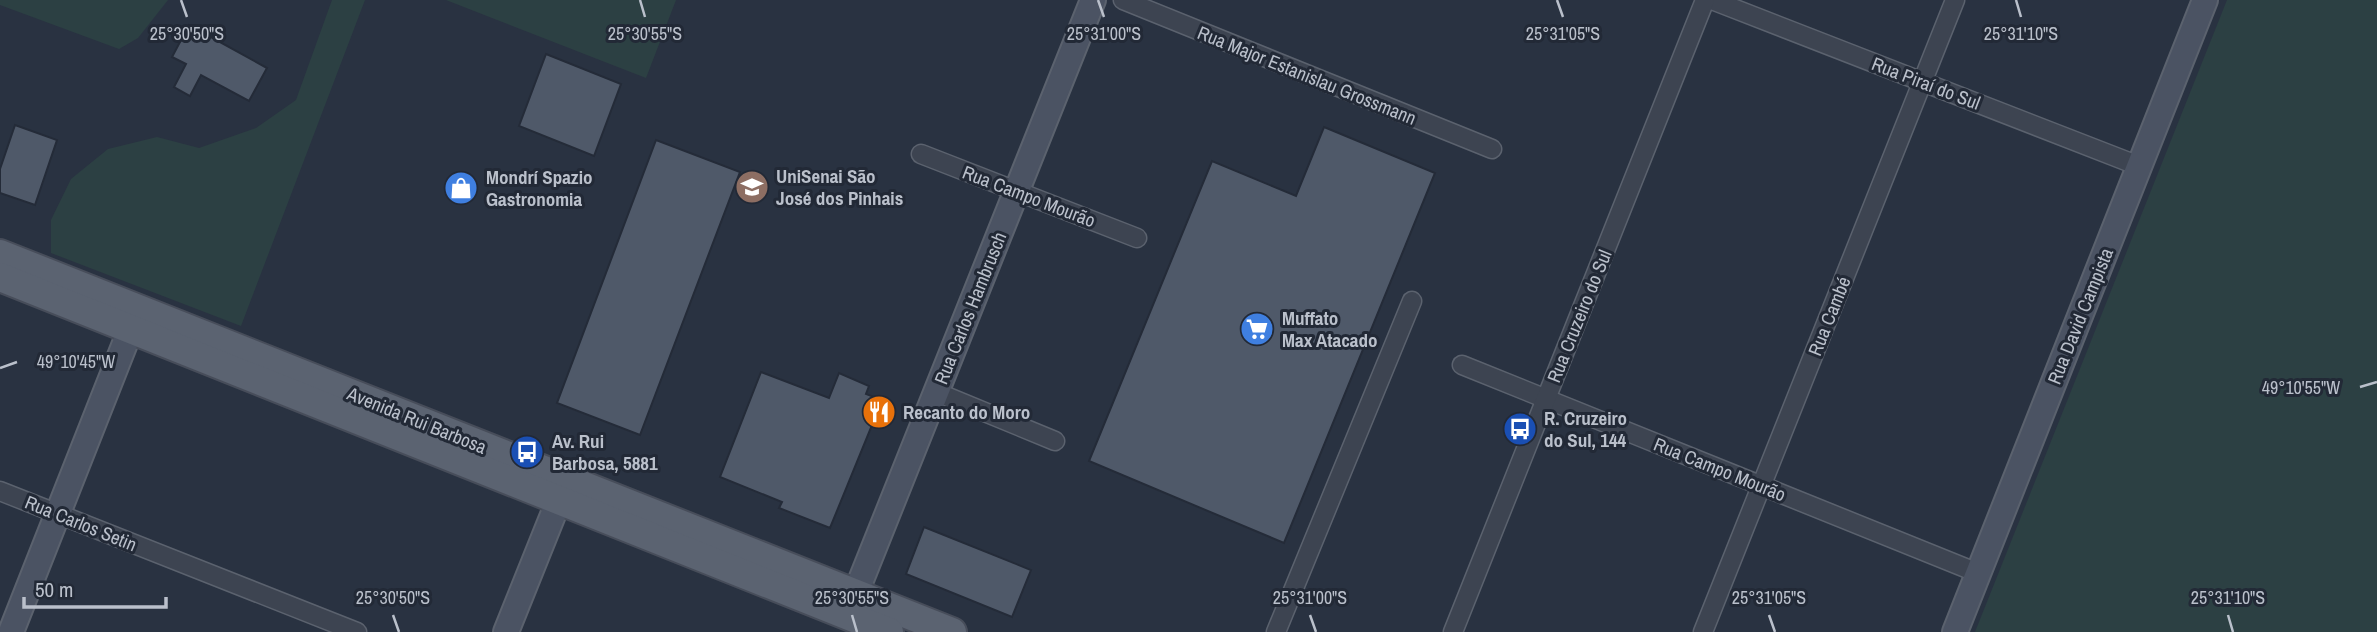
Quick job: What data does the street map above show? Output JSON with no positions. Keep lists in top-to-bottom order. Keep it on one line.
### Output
{"streets":{"main road":["Avenida Rui Barbosa"],"street":["Rua Major Estanislau Grossmann","Rua Piraí do Sul","Rua Campo Mourão","Rua Carlos Hambrusch","Rua Cruzeiro do Sul","Rua Cambé","Rua David Campista","Rua Carlos Setin"]},"crossings":[["Rua Piraí do Sul","Rua Cambé"],["Rua Piraí do Sul","Rua David Campista"],["Rua Campo Mourão","Rua Carlos Hambrusch"],["Rua Campo Mourão","Rua Cruzeiro do Sul"],["Rua Campo Mourão","Rua Cambé"],["Rua Campo Mourão","Rua David Campista"],["Rua Carlos Hambrusch","Avenida Rui Barbosa"]],"places":{"school or university":["UniSenai São José dos Pinhais"],"shop":["Mondrí Spazio Gastronomia"],"supermarket":["Muffato Max Atacado"],"restaurant":["Recanto do Moro"],"bus stop":["R. Cruzeiro do Sul, 144","Av. Rui Barbosa, 5881"]},"scale_bar":"50 m","coordinates":["25°31'10\"S","25°30'50\"S","25°30'55\"S","25°31'00\"S","25°31'05\"S","49°10'45\"W","49°10'55\"W"]}
